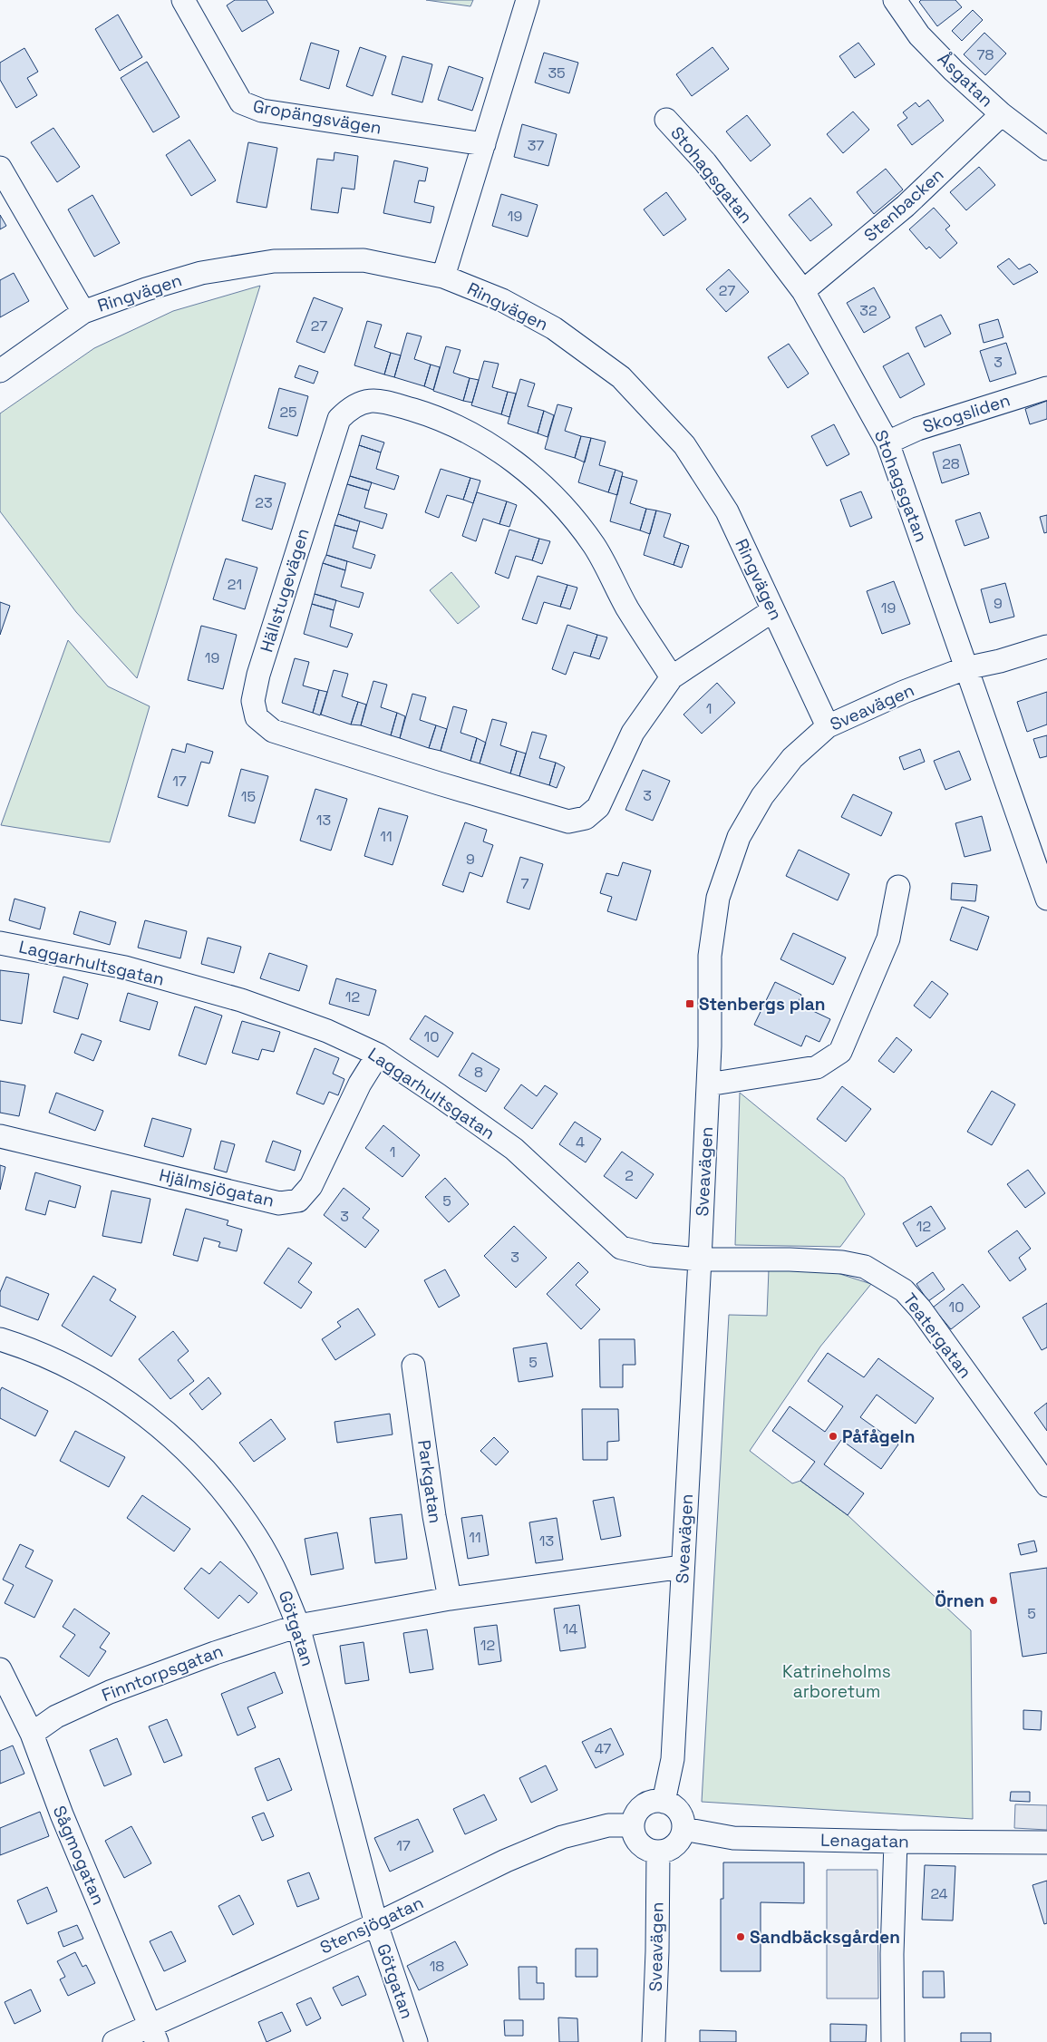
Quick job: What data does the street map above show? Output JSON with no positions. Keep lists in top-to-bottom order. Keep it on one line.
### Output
{"streets":{"street":["Åsgatan","Gropängsvägen","Stohagsgatan","Stenbacken","Ringvägen","Skogsliden","Hällstugevägen","Sveavägen","Laggarhultsgatan","Hjälmsjögatan","Teatergatan","Parkgatan","Götgatan","Finntorpsgatan","Lenagatan","Sågmogatan","Stensjögatan"]},"crossings":[["Åsgatan","Stenbacken"],["Stohagsgatan","Stenbacken"],["Stohagsgatan","Skogsliden"],["Stohagsgatan","Sveavägen"],["Ringvägen","Hällstugevägen"],["Ringvägen","Sveavägen"],["Sveavägen","Laggarhultsgatan"],["Sveavägen","Teatergatan"],["Sveavägen","Lenagatan"],["Sveavägen","Stensjögatan"],["Laggarhultsgatan","Hjälmsjögatan"],["Laggarhultsgatan","Teatergatan"],["Götgatan","Finntorpsgatan"],["Götgatan","Stensjögatan"],["Finntorpsgatan","Sågmogatan"],["Lenagatan","Stensjögatan"],["Sågmogatan","Stensjögatan"]],"parks":["Katrineholms arboretum"],"places":{"transit":["Stenbergs plan"],"other":["Påfågeln","Örnen","Sandbäcksgården"]},"house_numbers":["78","35","37","19","27","32","27","3","25","28","23","21","9","19","19","1","17","3","15","13","11","9","7","12","10","8","4","1","2","5","3","12","3","10","5","11","13","5","14","12","47","17","24","18"]}
